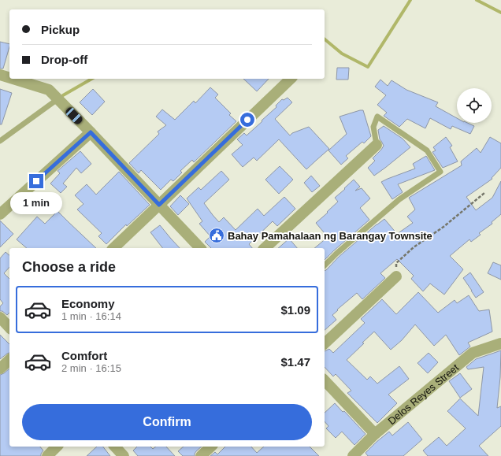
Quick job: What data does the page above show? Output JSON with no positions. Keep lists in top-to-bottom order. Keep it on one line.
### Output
{"streets":{"street":["Delos Reyes Street"]},"places":{"public building":["Bahay Pamahalaan ng Barangay Townsite"]},"page":{"banner":["Pickup","Drop-off"],"bubble":"1 min","heading":"Choose a ride","list":[{"name":"Economy","note":"1 min · 16:14","value":"$1.09"},{"name":"Comfort","note":"2 min · 16:15","value":"$1.47"}],"buttons":"Confirm"}}
